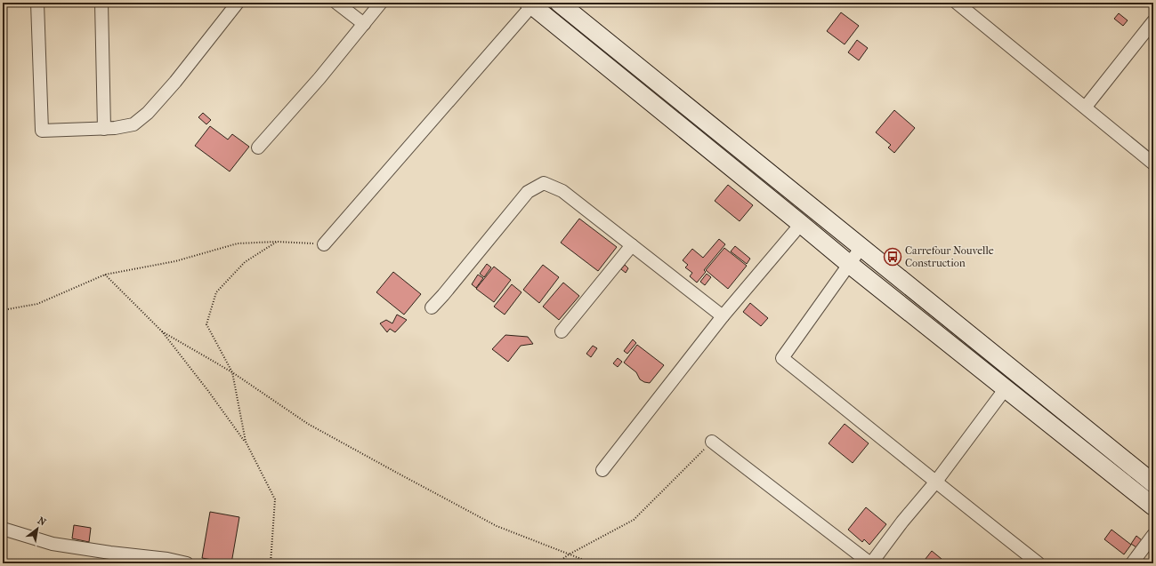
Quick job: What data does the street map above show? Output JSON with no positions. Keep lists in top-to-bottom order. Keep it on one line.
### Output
{"places":{"bus stop":["Carrefour Nouvelle Construction"]},"north":"top right"}
